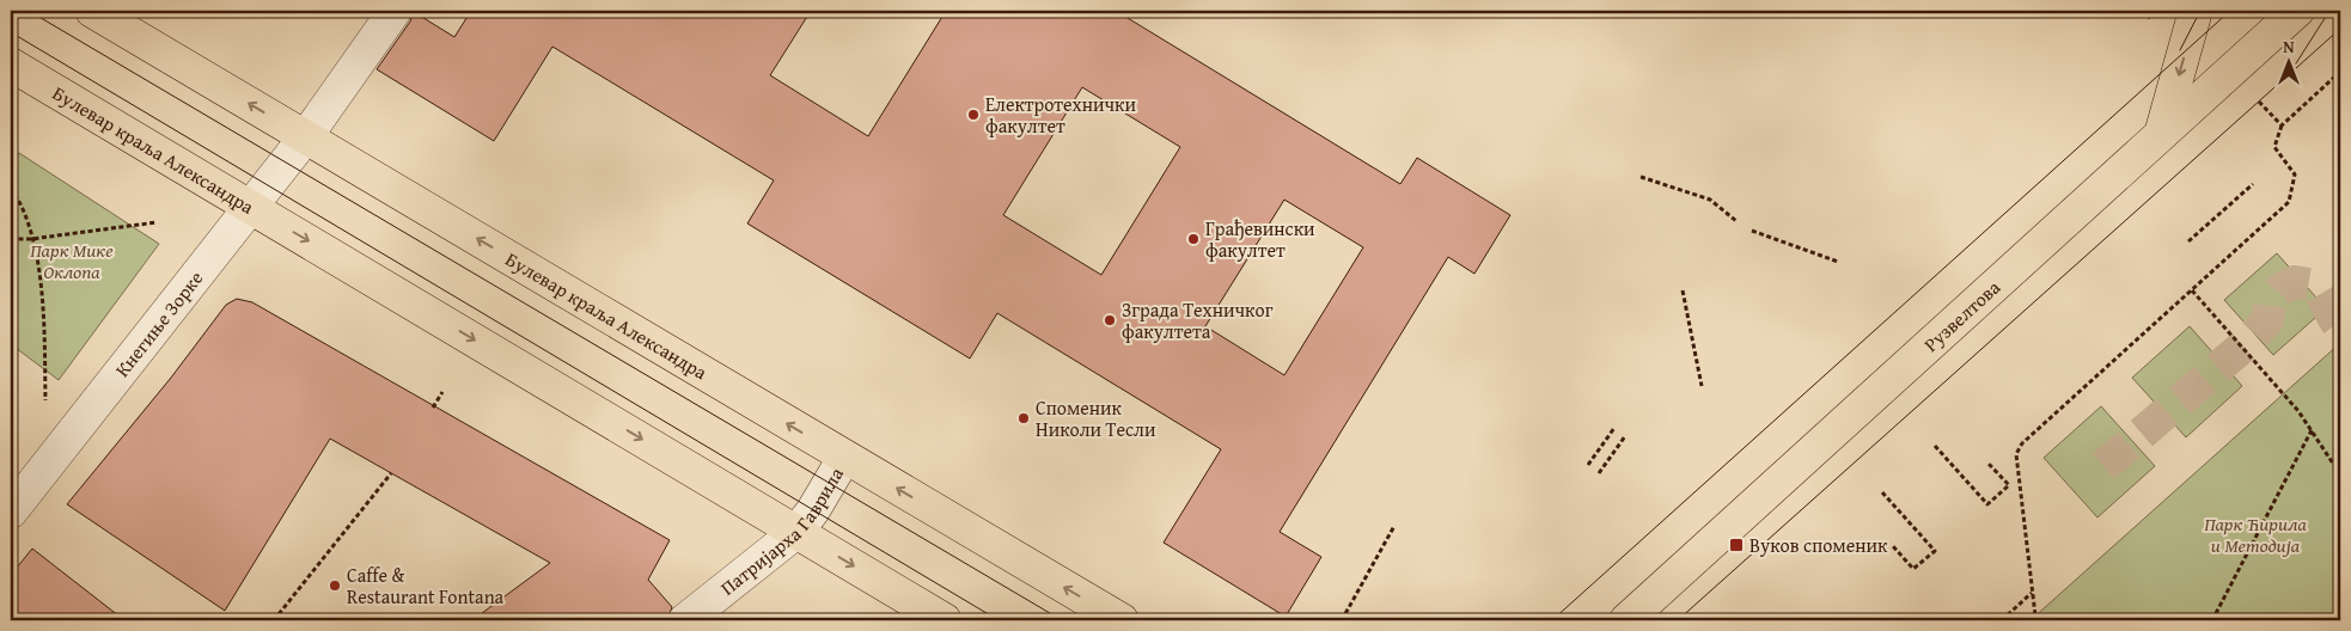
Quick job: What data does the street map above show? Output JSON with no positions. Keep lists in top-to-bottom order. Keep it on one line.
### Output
{"streets":{"main road":["Булевар краља Александра","Рузвелтова"],"street":["Кнегиње Зорке","Патријарха Гаврила"]},"crossings":[["Булевар краља Александра","Кнегиње Зорке"],["Булевар краља Александра","Патријарха Гаврила"]],"parks":["Парк Мике Оклопа","Парк Ћирила и Методија"],"places":{"other":["Електротехнички факултет","Грађевински факултет","Зграда Техничког факултета","Споменик Николи Тесли","Caffe & Restaurant Fontana"],"transit":["Вуков споменик"]},"north":"top"}
